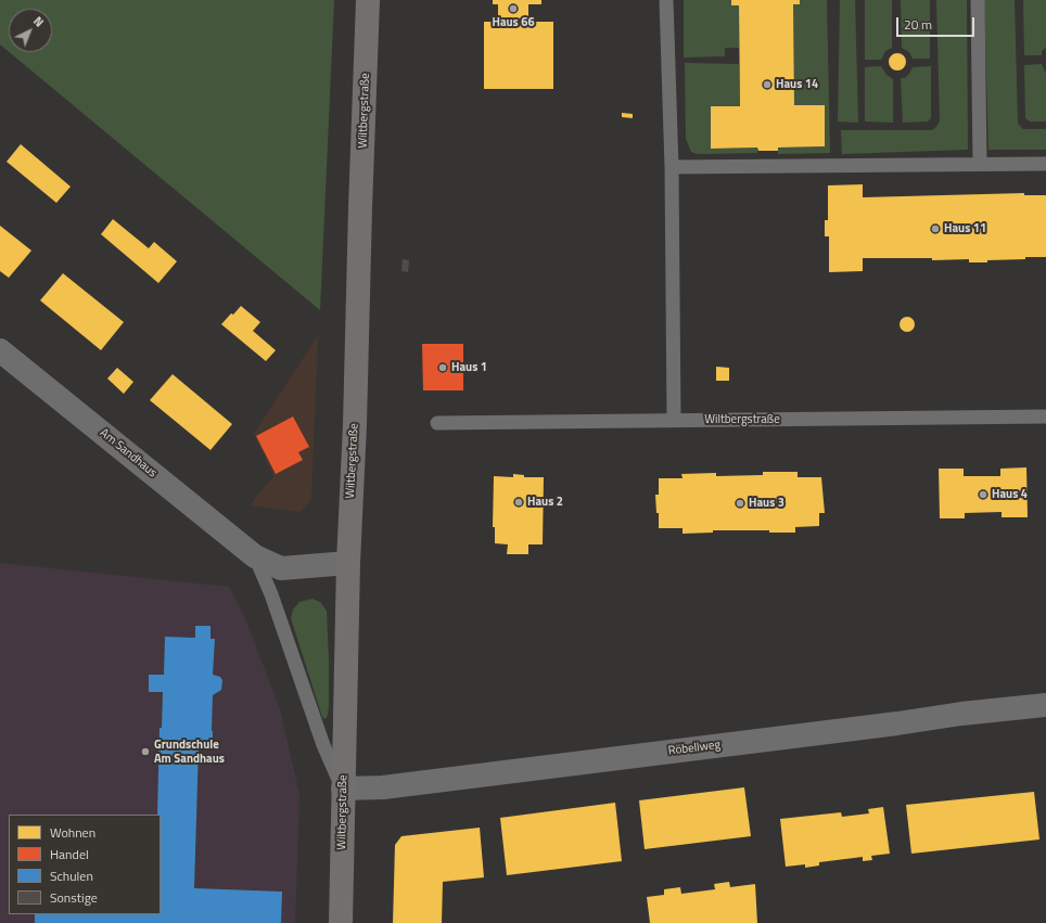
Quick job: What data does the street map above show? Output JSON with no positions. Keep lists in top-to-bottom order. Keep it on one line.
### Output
{"streets":{"main road":["Wiltbergstraße"],"street":["Am Sandhaus","Röbellweg"]},"crossings":[["Wiltbergstraße","Am Sandhaus"],["Wiltbergstraße","Röbellweg"],["Am Sandhaus","Röbellweg"]],"places":["Haus 66","Haus 14","Haus 11","Haus 1","Haus 4","Haus 2","Haus 3","Grundschule Am Sandhaus"],"legend":["Wohnen","Handel","Schulen","Sonstige"],"scale_bar":"20 m","north":"top right"}
